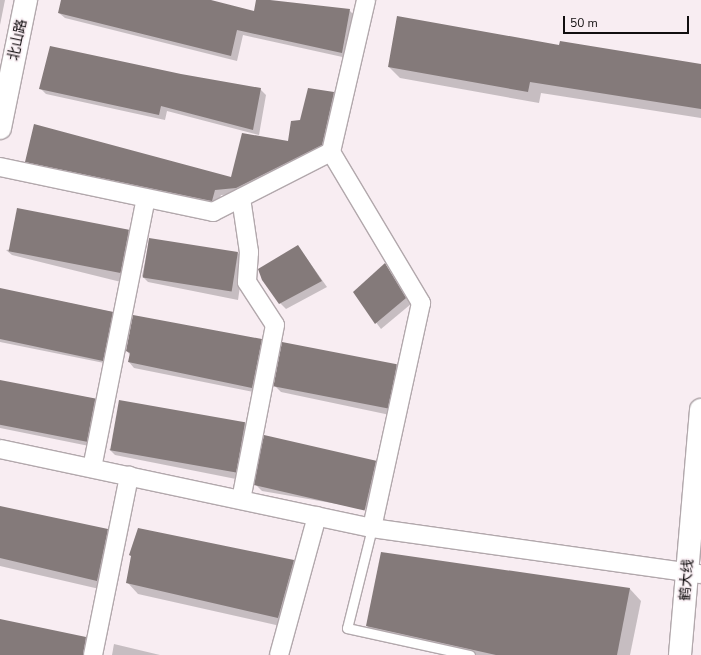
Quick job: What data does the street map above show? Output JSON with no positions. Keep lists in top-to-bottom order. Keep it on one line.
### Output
{"streets":{"main road":["北山路","鹤大线"]},"scale_bar":"50 m"}
